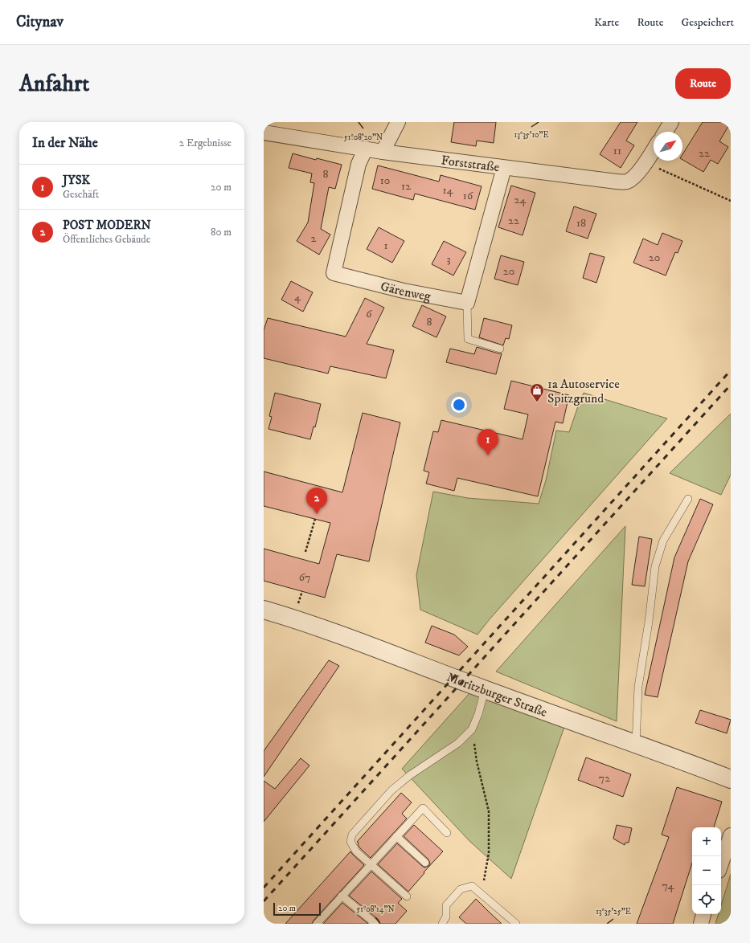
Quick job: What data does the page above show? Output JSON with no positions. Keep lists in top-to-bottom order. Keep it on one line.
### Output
{"streets":{"street":["Forststraße","Gärenweg","Moritzburger Straße"]},"crossings":[["Forststraße","Gärenweg"]],"places":{"shop":["1a Autoservice Spitzgrund"]},"house_numbers":["11","22","8","10","12","14","16","24","22","18","2","1","20","3","20","4","6","8","67","72","74"],"scale_bar":"20 m","north":"top right","page":{"header":"Citynav","nav":["Karte","Route","Gespeichert"],"buttons":"Route","title":"Anfahrt","heading":["In der Nähe","2 Ergebnisse"],"list":[{"mark":"1","name":"JYSK","note":"Geschäft","value":"20 m"},{"mark":"2","name":"POST MODERN","note":"Öffentliches Gebäude","value":"80 m"}],"pins":["1","2"],"map_buttons":["+","−"],"scale":"20 m"},"coordinates":["13°35'10\"E","51°08'20\"N","51°08'14\"N","13°35'25\"E"]}
